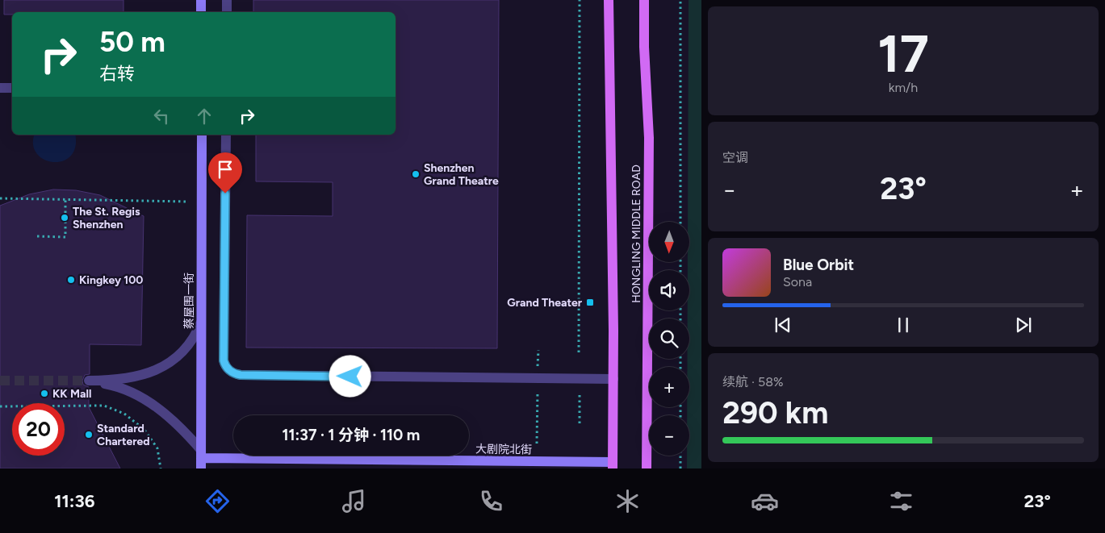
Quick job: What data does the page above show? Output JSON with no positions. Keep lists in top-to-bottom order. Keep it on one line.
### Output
{"streets":{"main road":["HONGLING MIDDLE ROAD"],"street":["蔡屋围一街","大剧院北街"]},"crossings":[["HONGLING MIDDLE ROAD","大剧院北街"],["蔡屋围一街","大剧院北街"]],"places":{"other":["Shenzhen Grand Theatre","The St. Regis Shenzhen","Kingkey 100","KK Mall","Standard Chartered"],"transit":["Grand Theater"]},"north":"bottom","page":{"tile":[["17","km/h"],"空调",["续航 · 58%","290 km"]],"turn":["50 m","右转"],"heat":["−","23°","+"],"map_buttons":["+","−"],"song":["Blue Orbit","Sona"],"limit":"20","trip":"11:37 · 1 分钟 · 110 m","tabs":["11:36","23°"]}}
